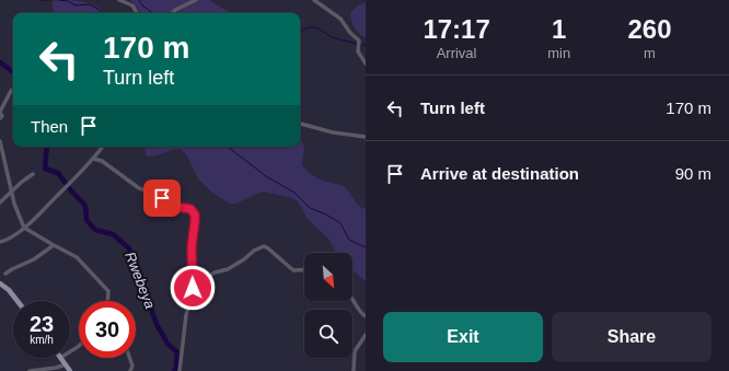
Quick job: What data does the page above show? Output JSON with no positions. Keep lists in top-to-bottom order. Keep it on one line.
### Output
{"water":["Rwebeya"],"north":"bottom right","page":{"eta":["17:17","Arrival","1","min","260","m"],"turn":["170 m","Turn left"],"list":[{"name":"Turn left","value":"170 m"},{"name":"Arrive at destination","value":"90 m"}],"then":"Then","speed":"23 km/h","limit":"30","buttons":["Exit","Share"]}}
